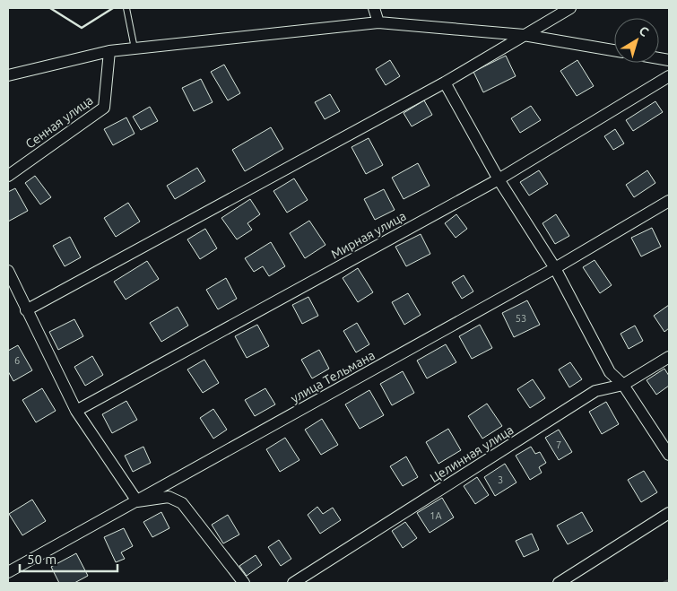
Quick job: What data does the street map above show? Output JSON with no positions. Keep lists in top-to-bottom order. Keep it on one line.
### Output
{"streets":{"street":["Сенная улица","Мирная улица","улица Тельмана","Целинная улица"]},"house_numbers":["53","6","7","3","1А"],"scale_bar":"50 m","north":"top right"}
